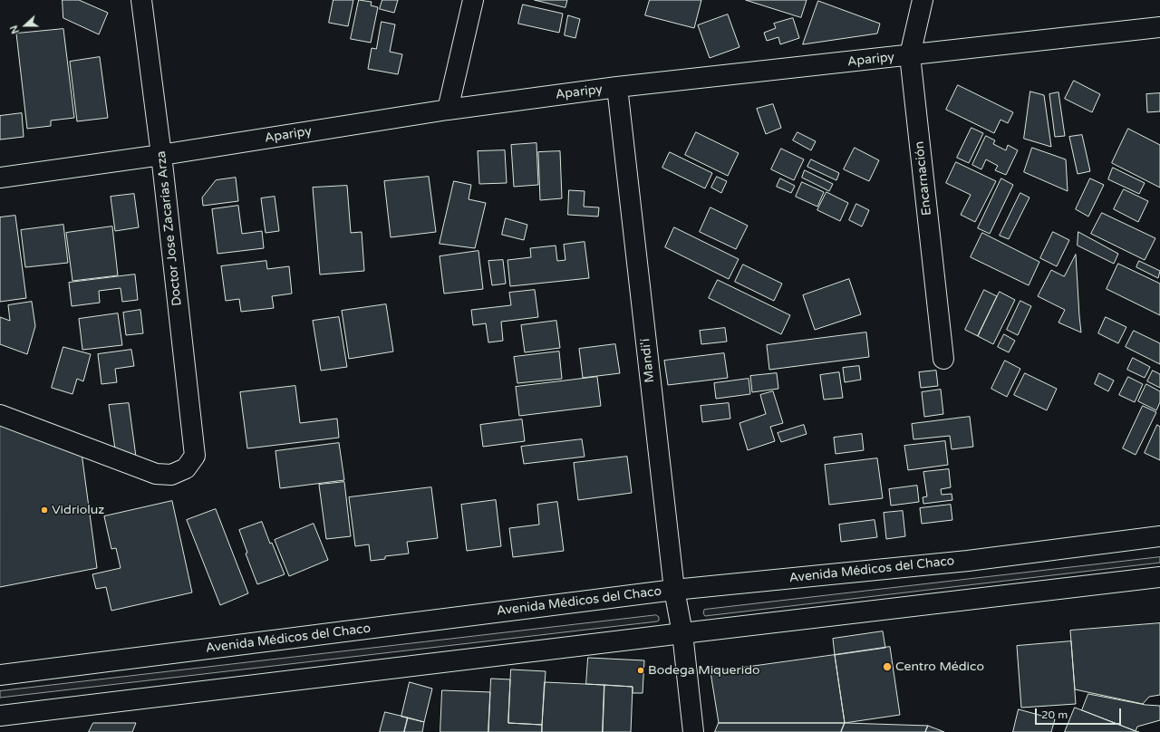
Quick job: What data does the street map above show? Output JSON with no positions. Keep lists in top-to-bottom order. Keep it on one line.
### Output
{"streets":{"street":["Aparipy","Encarnación","Doctor Jose Zacarías Arza","Mandi'í","Avenida Médicos del Chaco"]},"crossings":[["Aparipy","Encarnación"],["Aparipy","Doctor Jose Zacarías Arza"],["Aparipy","Mandi'í"],["Mandi'í","Avenida Médicos del Chaco"]],"places":["Vidrioluz","Centro Médico","Bodega Miquerido"],"scale_bar":"20 m","north":"left"}
